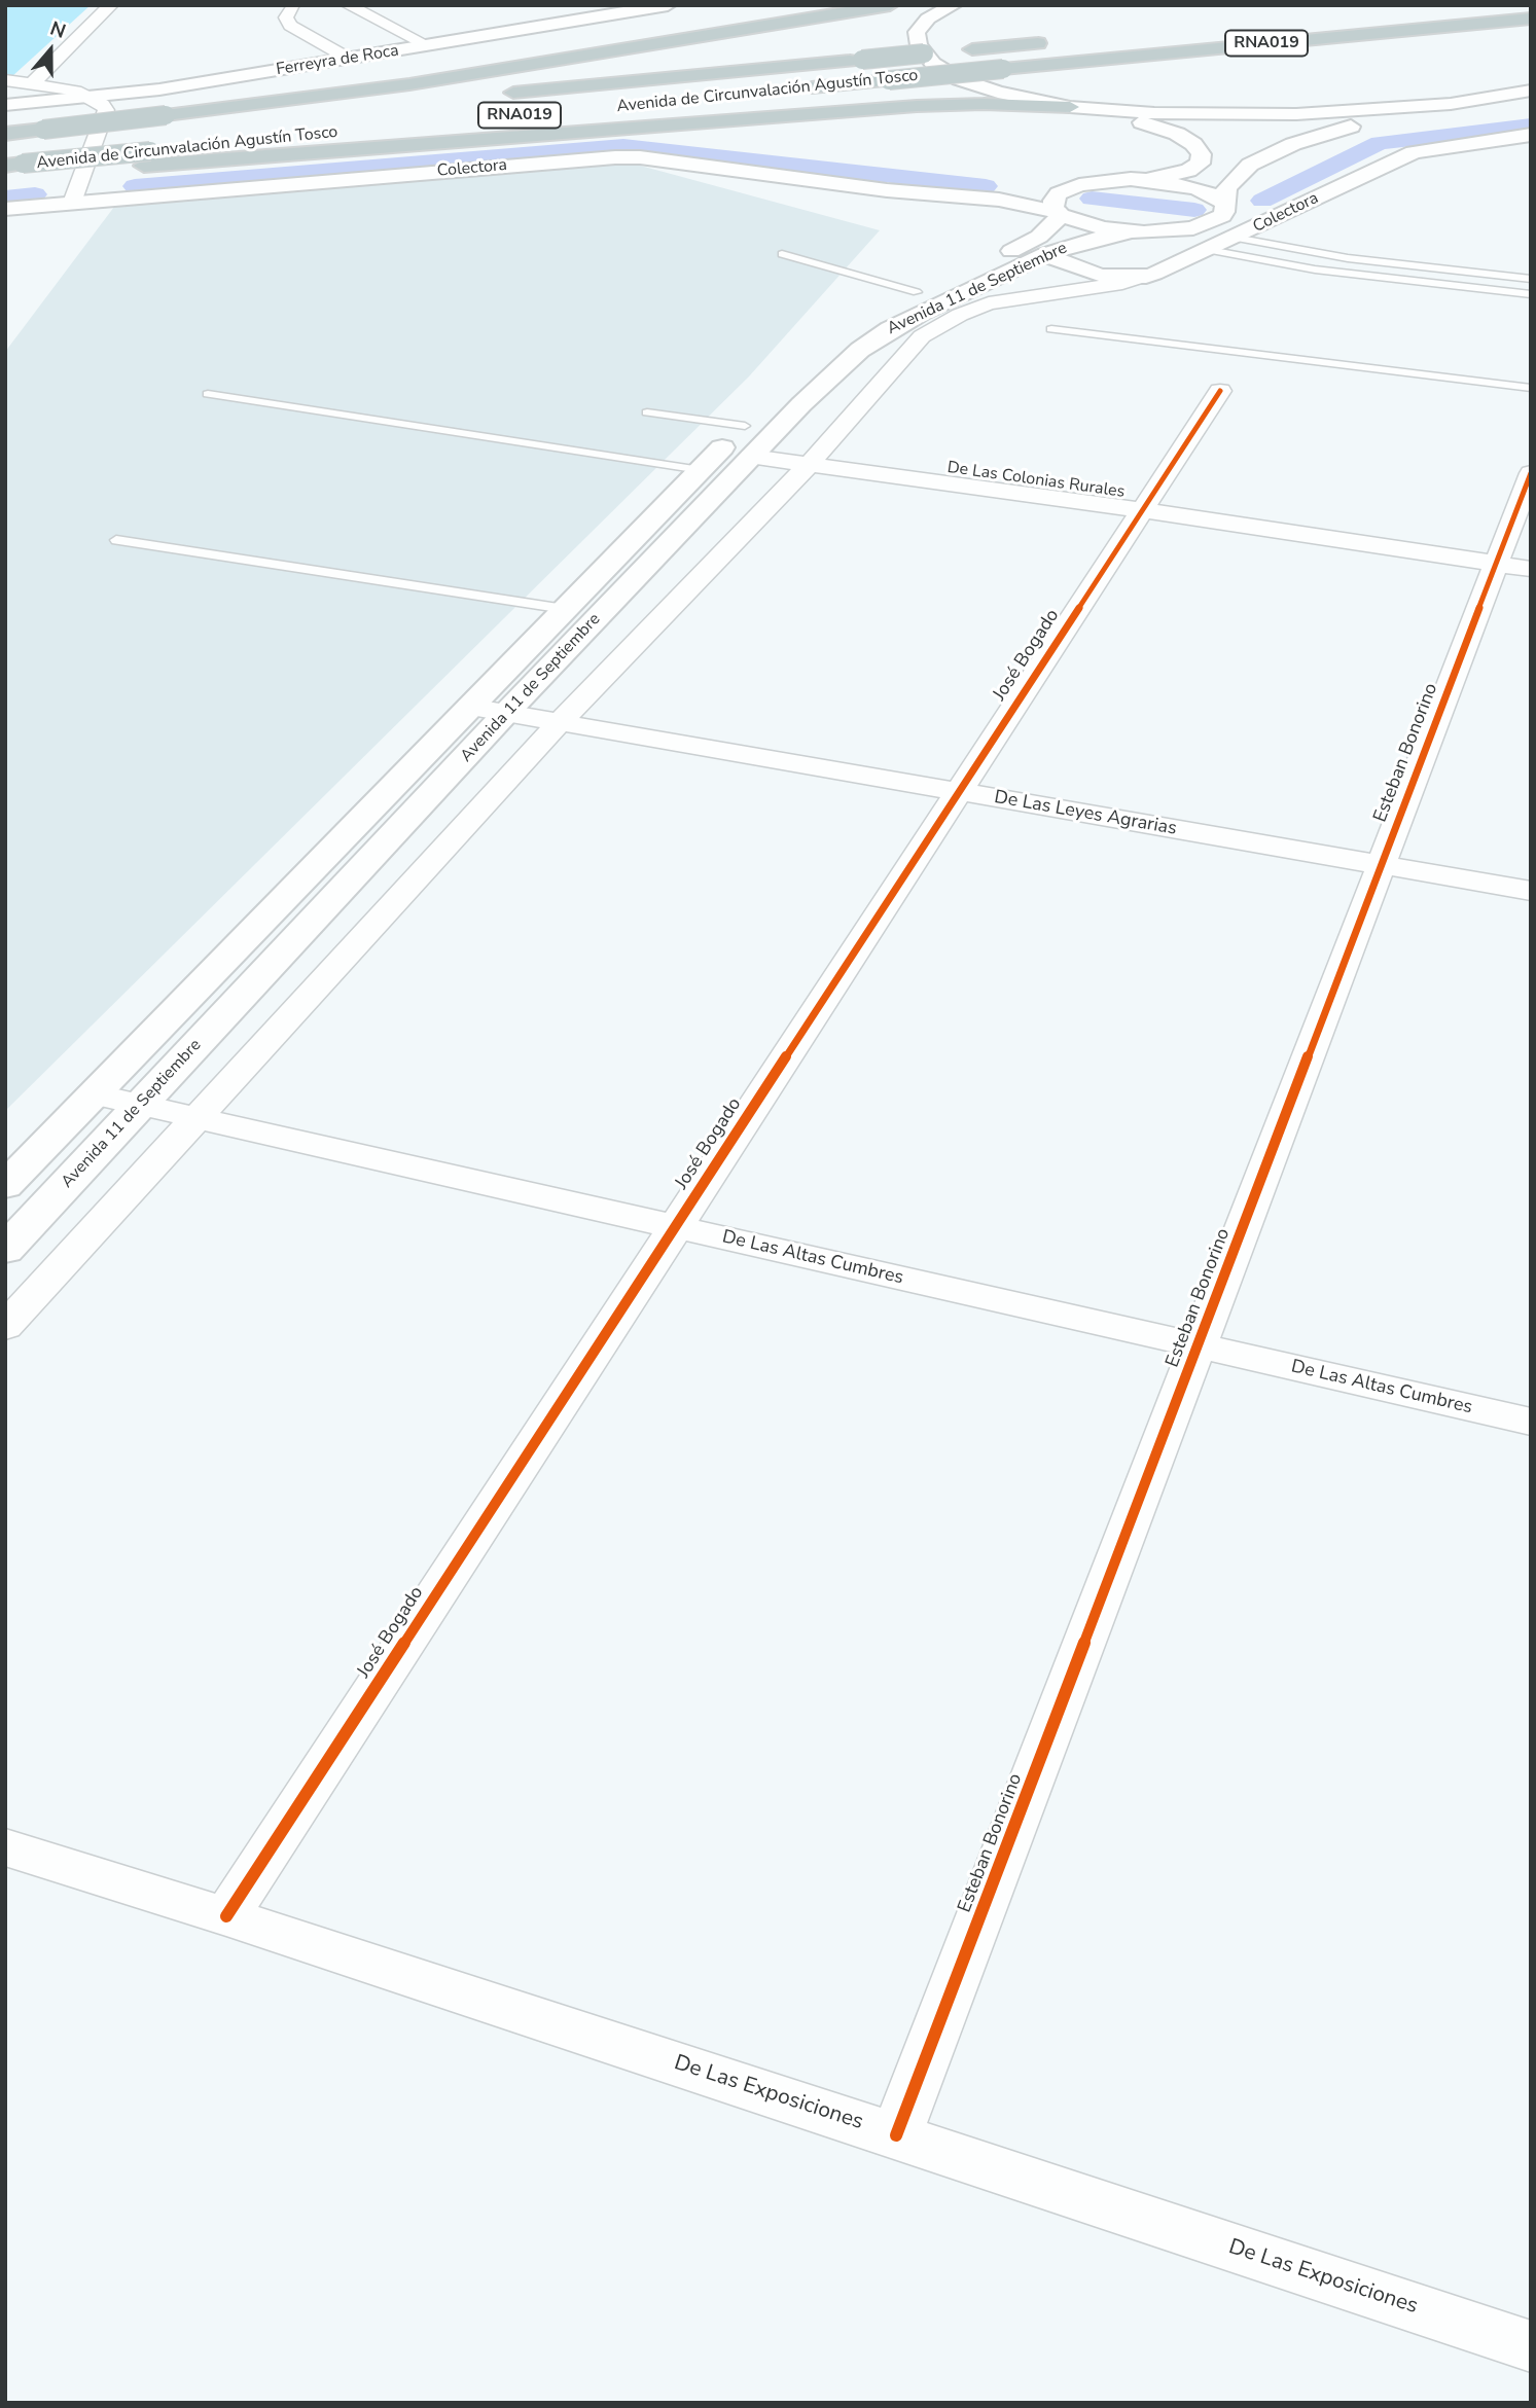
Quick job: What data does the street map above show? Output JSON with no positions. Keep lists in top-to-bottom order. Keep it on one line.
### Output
{"streets":{"highway":["RNA019","Avenida de Circunvalación Agustín Tosco"],"main road":["Ferreyra de Roca","Colectora","Avenida 11 de Septiembre"],"street":["De Las Colonias Rurales","José Bogado","Esteban Bonorino","De Las Leyes Agrarias","De Las Altas Cumbres","De Las Exposiciones"]},"crossings":[["Colectora","Avenida 11 de Septiembre"],["Avenida 11 de Septiembre","De Las Colonias Rurales"],["Avenida 11 de Septiembre","De Las Leyes Agrarias"],["Avenida 11 de Septiembre","De Las Altas Cumbres"],["De Las Colonias Rurales","José Bogado"],["De Las Colonias Rurales","Esteban Bonorino"],["José Bogado","De Las Leyes Agrarias"],["José Bogado","De Las Altas Cumbres"],["José Bogado","De Las Exposiciones"],["Esteban Bonorino","De Las Leyes Agrarias"],["Esteban Bonorino","De Las Altas Cumbres"],["Esteban Bonorino","De Las Exposiciones"]],"north":"top"}
